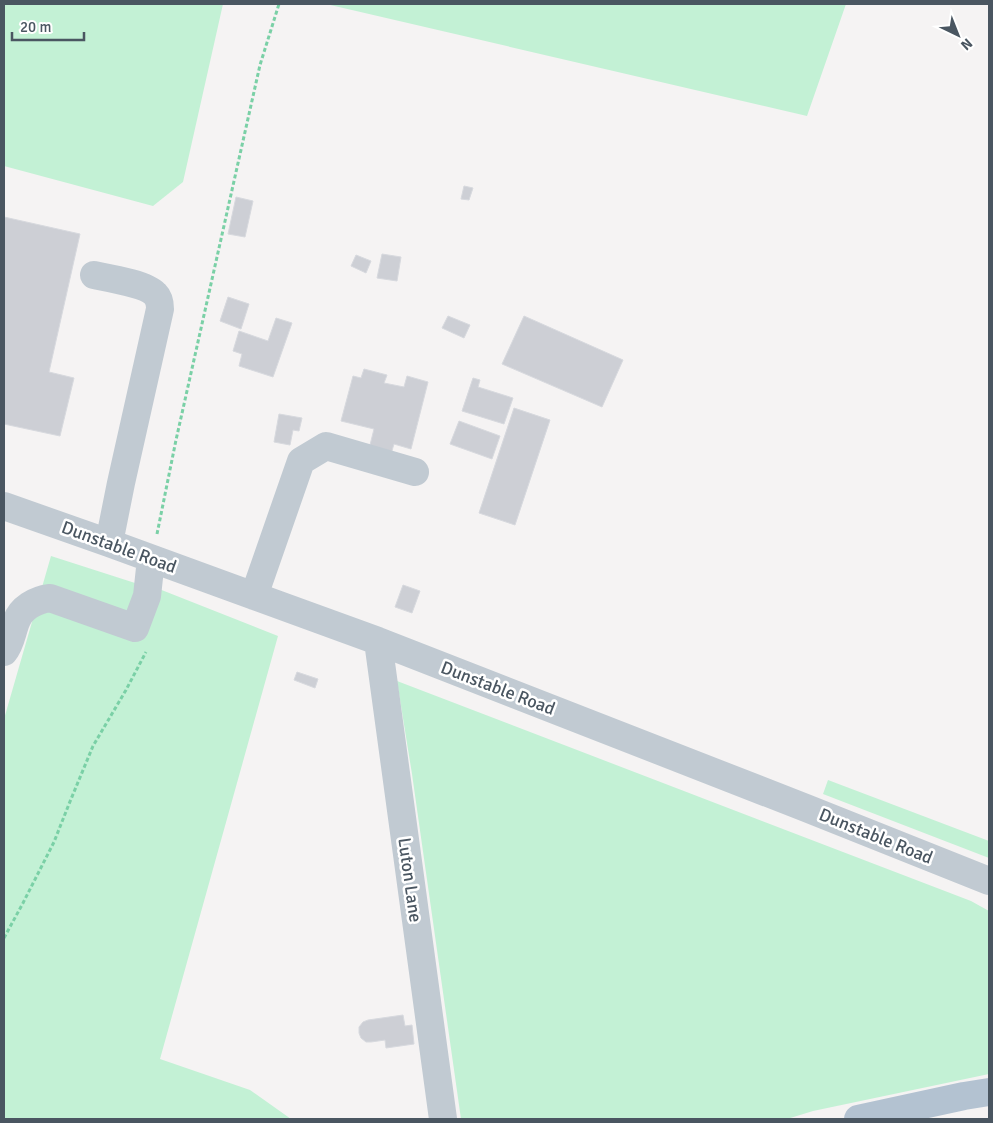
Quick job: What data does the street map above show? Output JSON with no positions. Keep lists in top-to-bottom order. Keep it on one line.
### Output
{"streets":{"street":["Dunstable Road","Luton Lane"]},"crossings":[["Dunstable Road","Luton Lane"]],"scale_bar":"20 m","north":"bottom right"}
